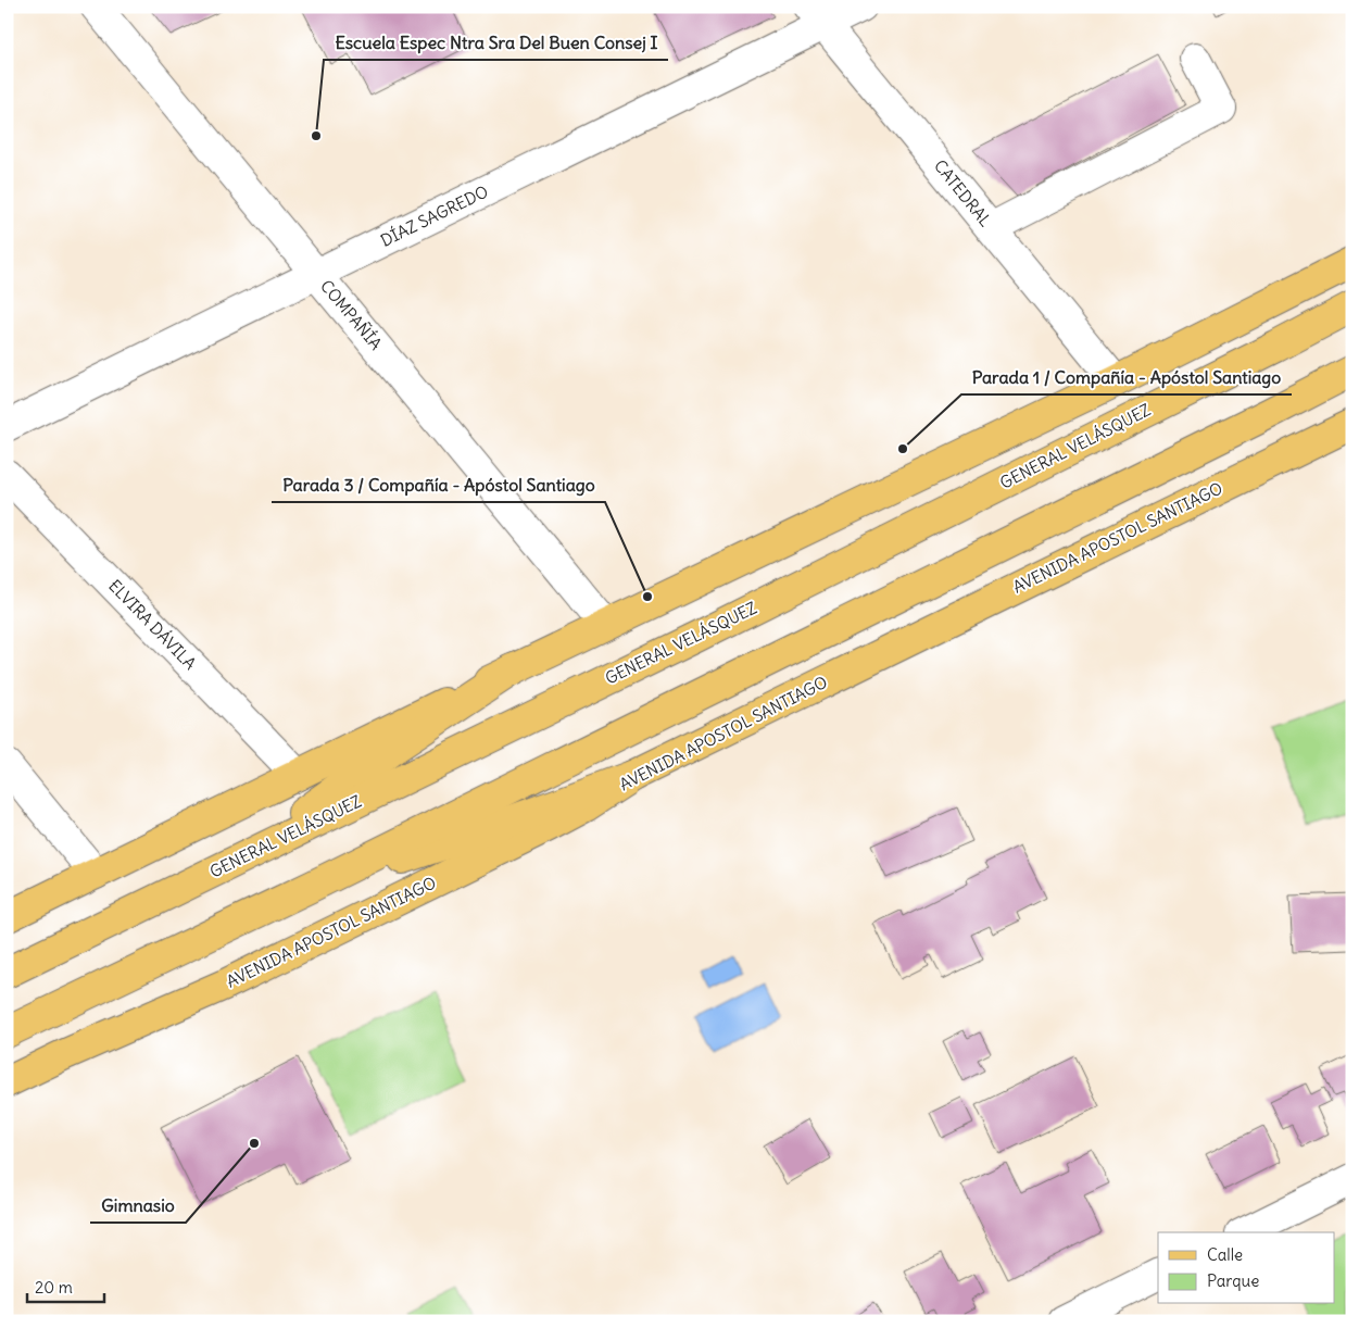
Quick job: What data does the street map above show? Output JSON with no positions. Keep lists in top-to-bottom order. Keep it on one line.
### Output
{"streets":{"main road":["GENERAL VELÁSQUEZ","AVENIDA APOSTOL SANTIAGO"],"street":["CATEDRAL","DÍAZ SAGREDO","COMPAÑÍA","ELVIRA DÁVILA"]},"crossings":[["CATEDRAL","DÍAZ SAGREDO"],["DÍAZ SAGREDO","COMPAÑÍA"]],"places":["Escuela Espec Ntra Sra Del Buen Consej I","Parada 1 / Compañía - Apóstol Santiago","Parada 3 / Compañía - Apóstol Santiago","Gimnasio"],"legend":["Calle","Parque"],"scale_bar":"20 m"}
